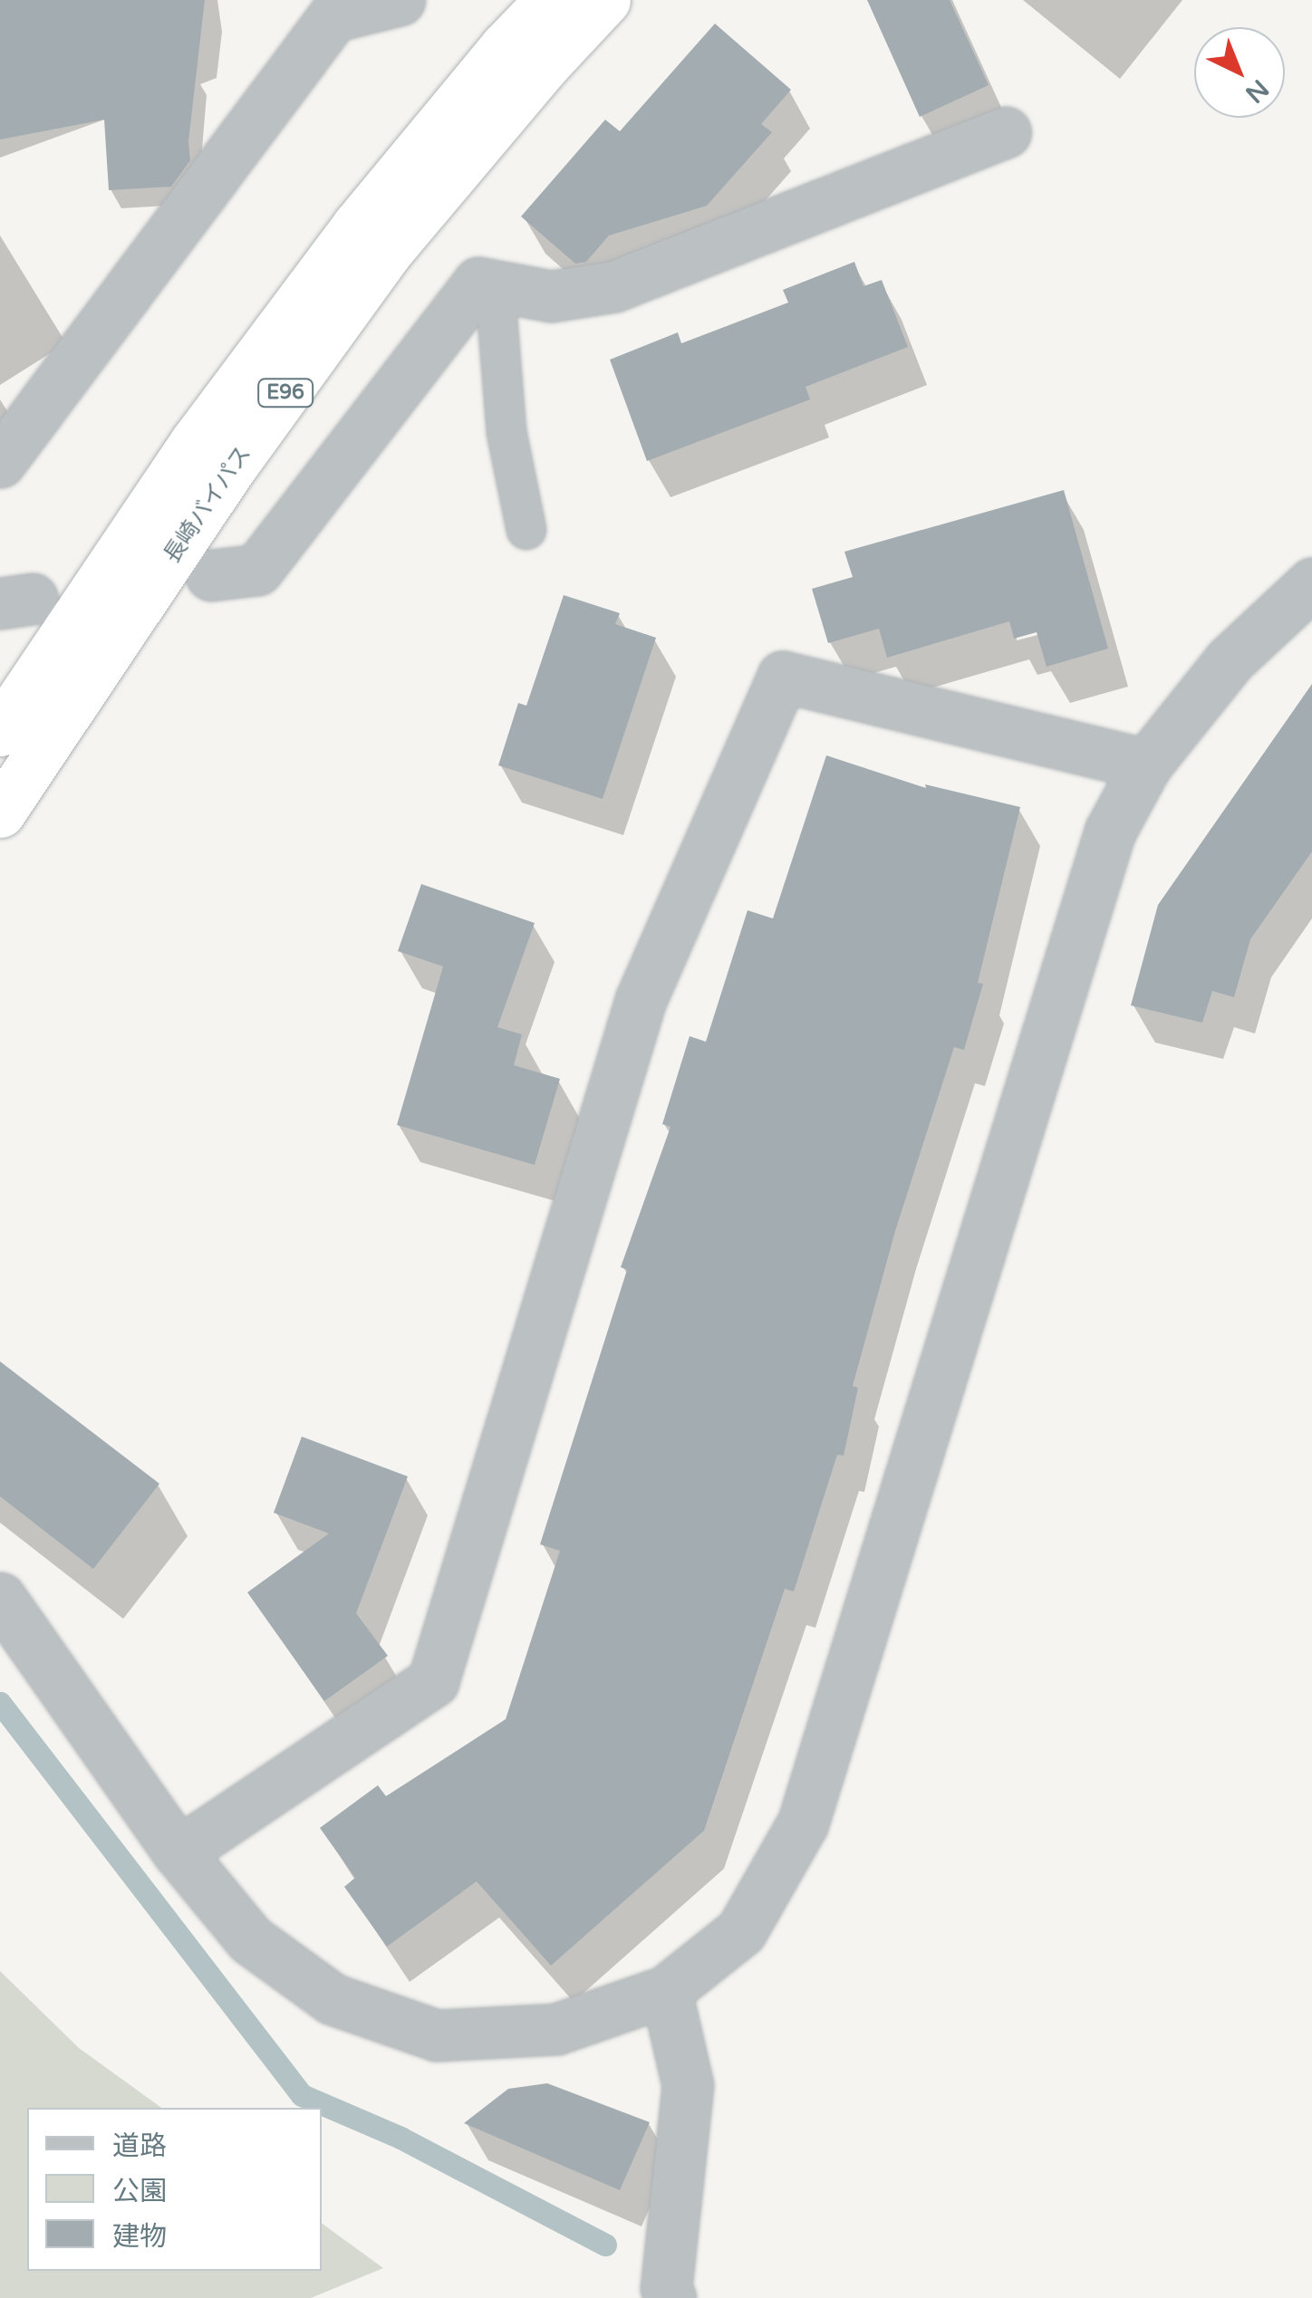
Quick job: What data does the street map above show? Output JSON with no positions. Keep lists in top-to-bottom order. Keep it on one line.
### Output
{"streets":{"highway":["E96","長崎バイパス"]},"legend":["道路","公園","建物"],"north":"bottom right"}
